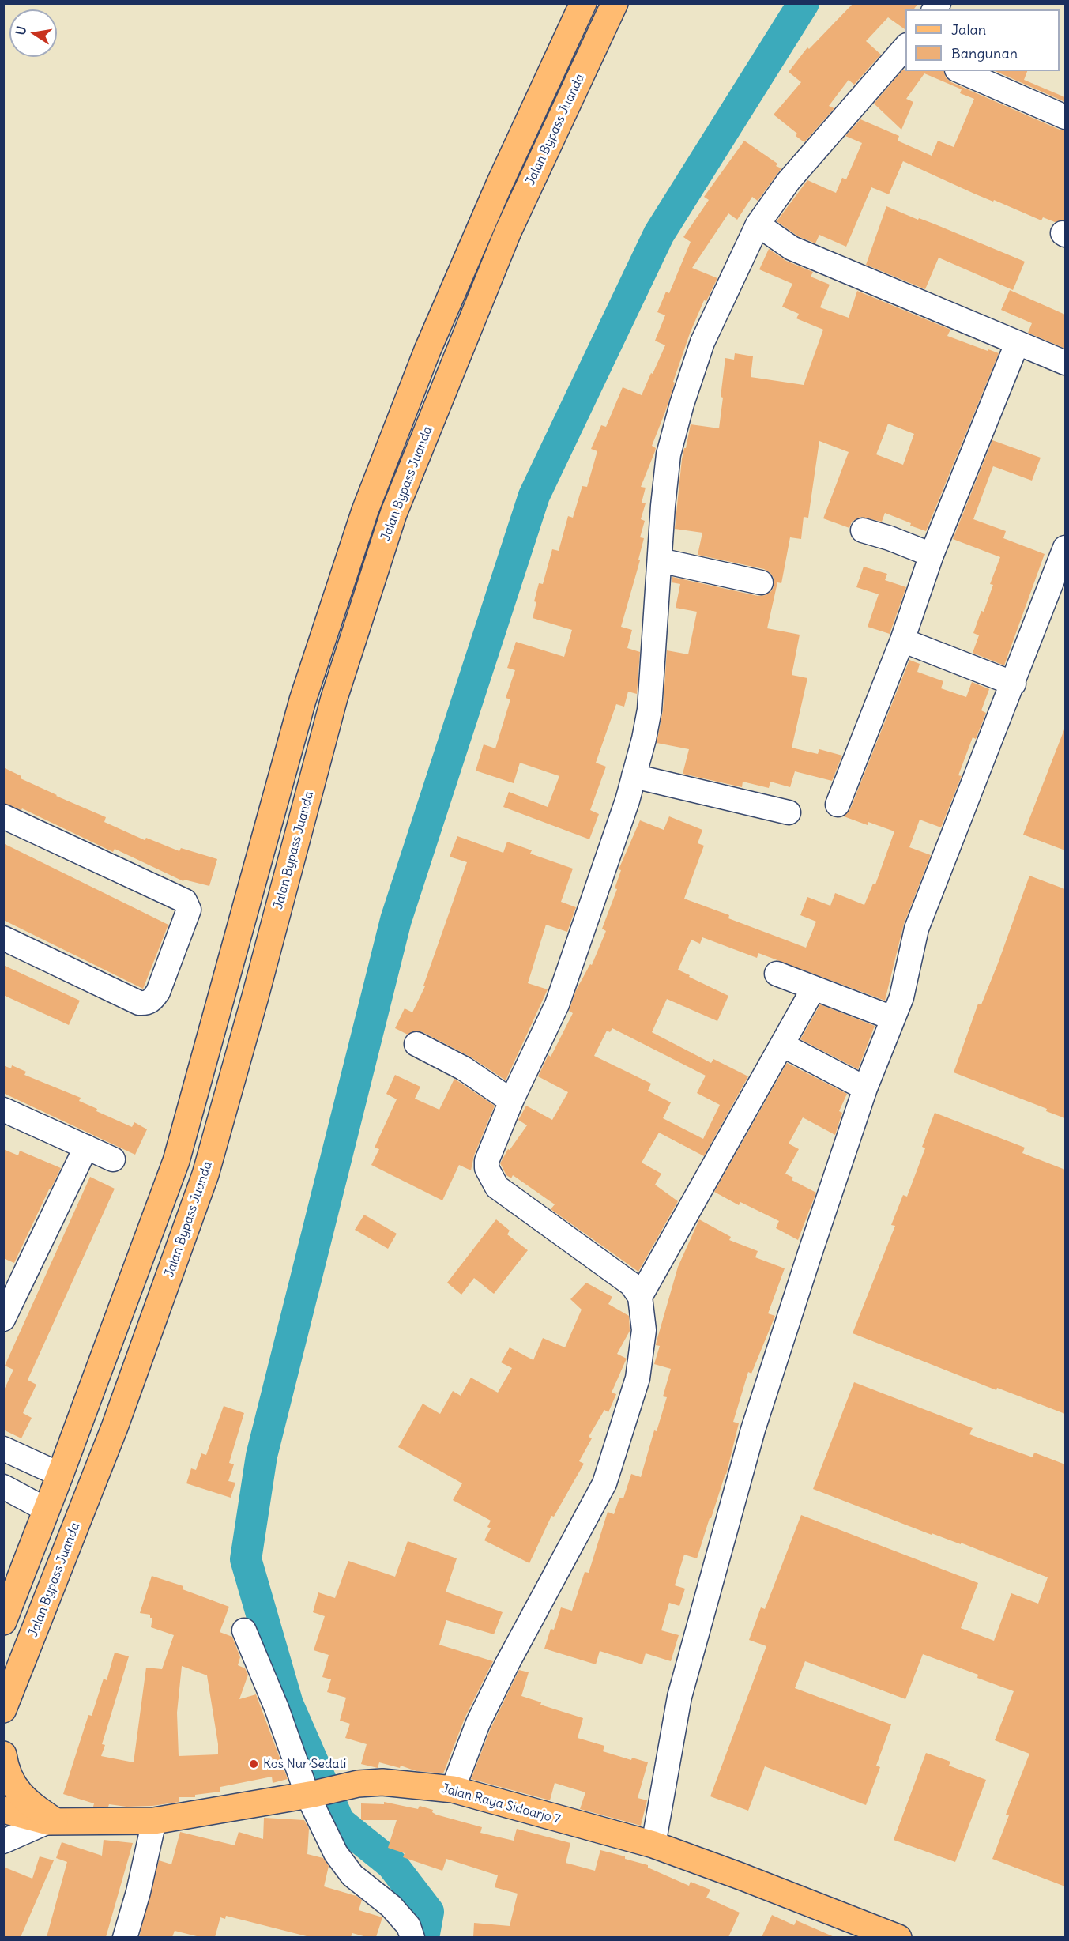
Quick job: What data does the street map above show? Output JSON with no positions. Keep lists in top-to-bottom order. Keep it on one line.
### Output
{"streets":{"main road":["Jalan Bypass Juanda","Jalan Raya Sidoarjo 7"]},"places":["Kos Nur Sedati"],"legend":["Jalan","Bangunan"],"north":"left"}
